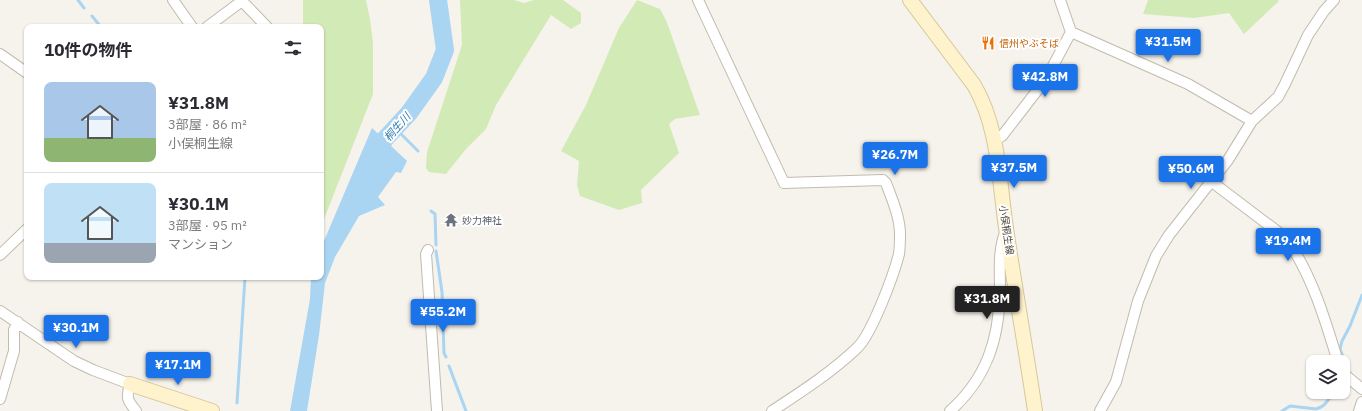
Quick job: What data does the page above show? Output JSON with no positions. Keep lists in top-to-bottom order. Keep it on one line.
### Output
{"streets":{"main road":["小俣桐生線"]},"water":["桐生川"],"places":{"restaurant":["信州やぶそば"],"temple":["妙力神社"]},"page":{"heading":"10件の物件","price":["¥31.5M","¥42.8M","¥26.7M","¥37.5M","¥50.6M","¥19.4M","¥31.8M","¥55.2M","¥30.1M","¥17.1M"],"list":[{"name":"¥31.8M","note":"3部屋 · 86 m² · 小俣桐生線"},{"name":"¥30.1M","note":"3部屋 · 95 m² · マンション"}]}}
